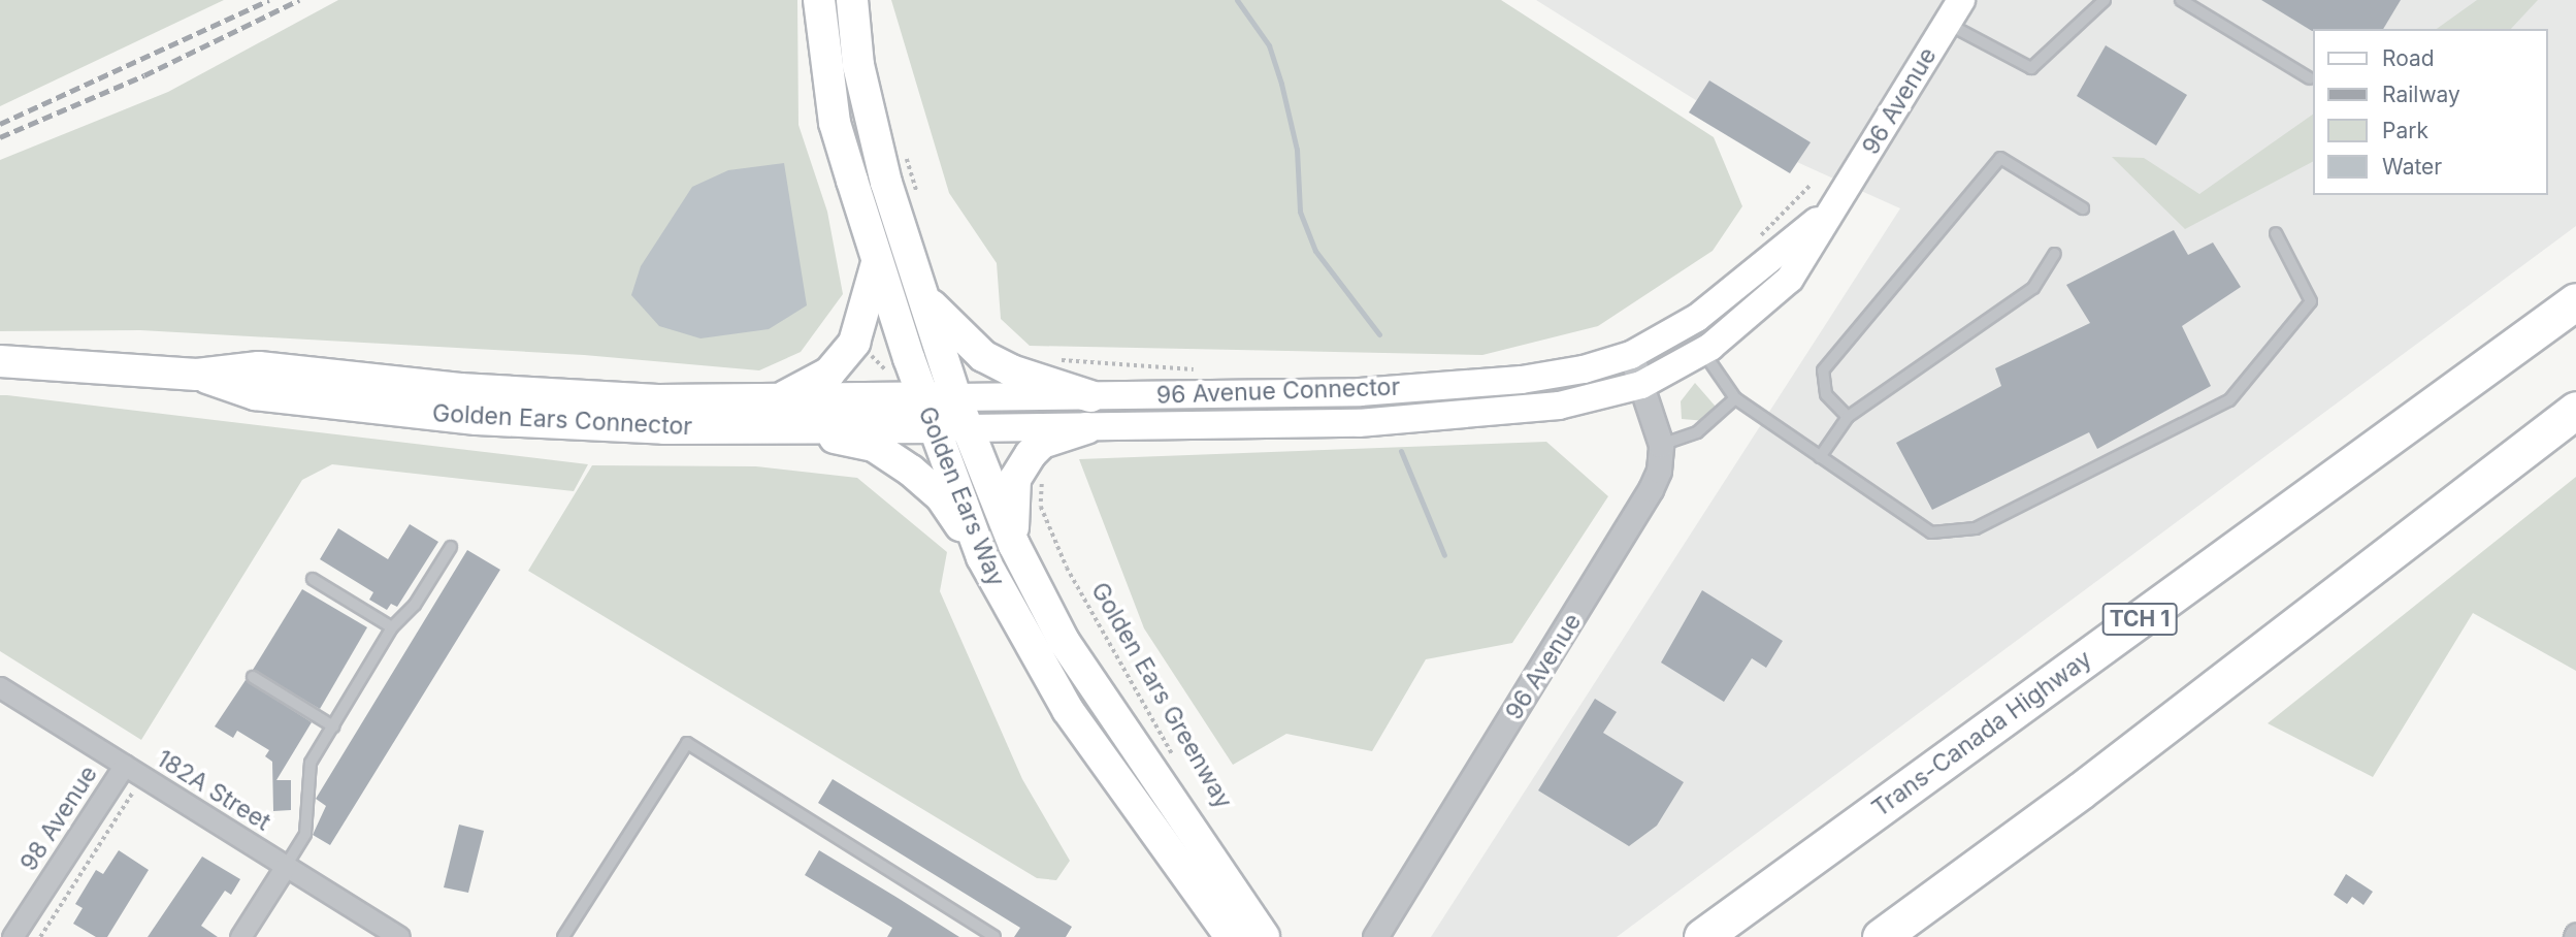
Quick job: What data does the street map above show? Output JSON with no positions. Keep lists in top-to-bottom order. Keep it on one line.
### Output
{"streets":{"highway":["TCH 1","Trans-Canada Highway"],"main road":["96 Avenue","96 Avenue Connector","Golden Ears Connector","Golden Ears Way"],"street":["182A Street","98 Avenue"],"path":["Golden Ears Greenway"]},"crossings":[["96 Avenue","96 Avenue Connector"],["96 Avenue Connector","Golden Ears Connector"],["96 Avenue Connector","Golden Ears Way"],["Golden Ears Connector","Golden Ears Way"],["182A Street","98 Avenue"]],"legend":["Road","Railway","Park","Water"]}
